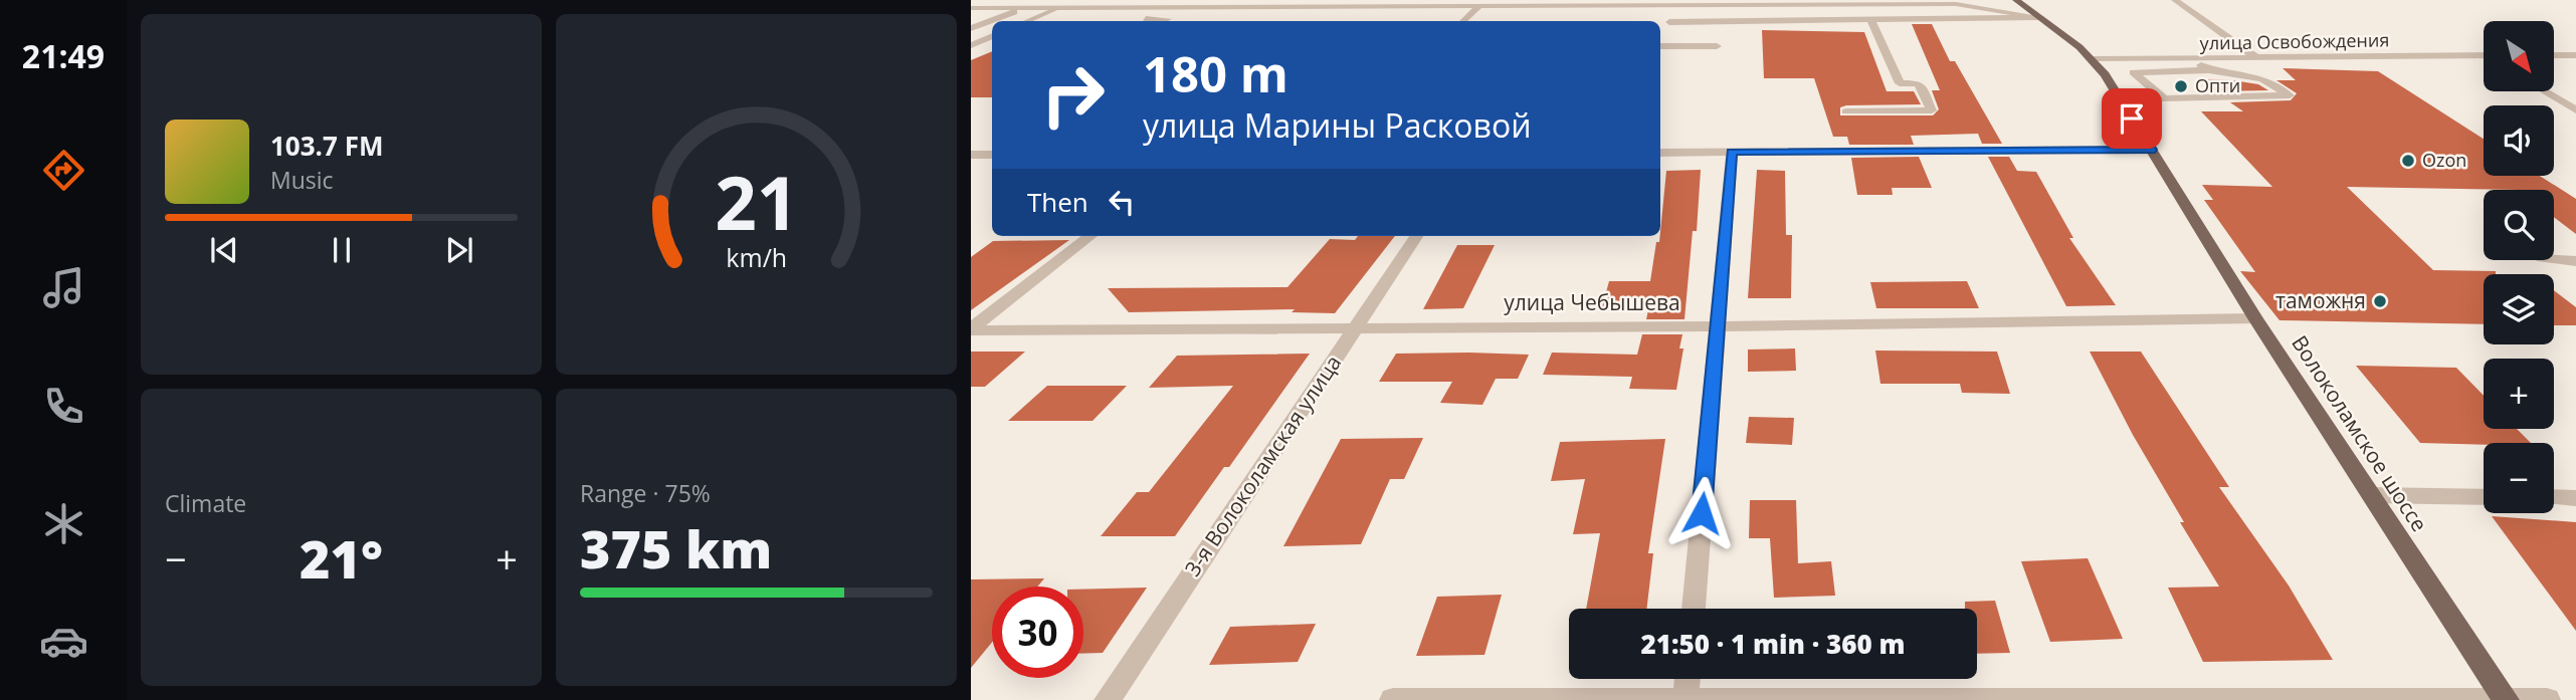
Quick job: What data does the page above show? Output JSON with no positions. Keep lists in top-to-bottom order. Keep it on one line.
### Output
{"streets":{"main road":["Волоколамское шоссе"],"street":["улица Освобождения","улица Чебышева","3-я Волоколамская улица"]},"crossings":[["улица Освобождения","Волоколамское шоссе"],["улица Чебышева","Волоколамское шоссе"],["улица Чебышева","3-я Волоколамская улица"]],"places":["Опти","Ozon","таможня"],"north":"bottom right","page":{"tabs":"21:49","map_buttons":["+","−"],"turn":["180 m","улица Марины Расковой"],"song":["103.7 FM","Music"],"then":"Then","tile":["Climate",["Range · 75%","375 km"]],"heat":["−","21°","+"],"limit":"30","trip":"21:50 · 1 min · 360 m","gauge":["21","km/h"]}}
